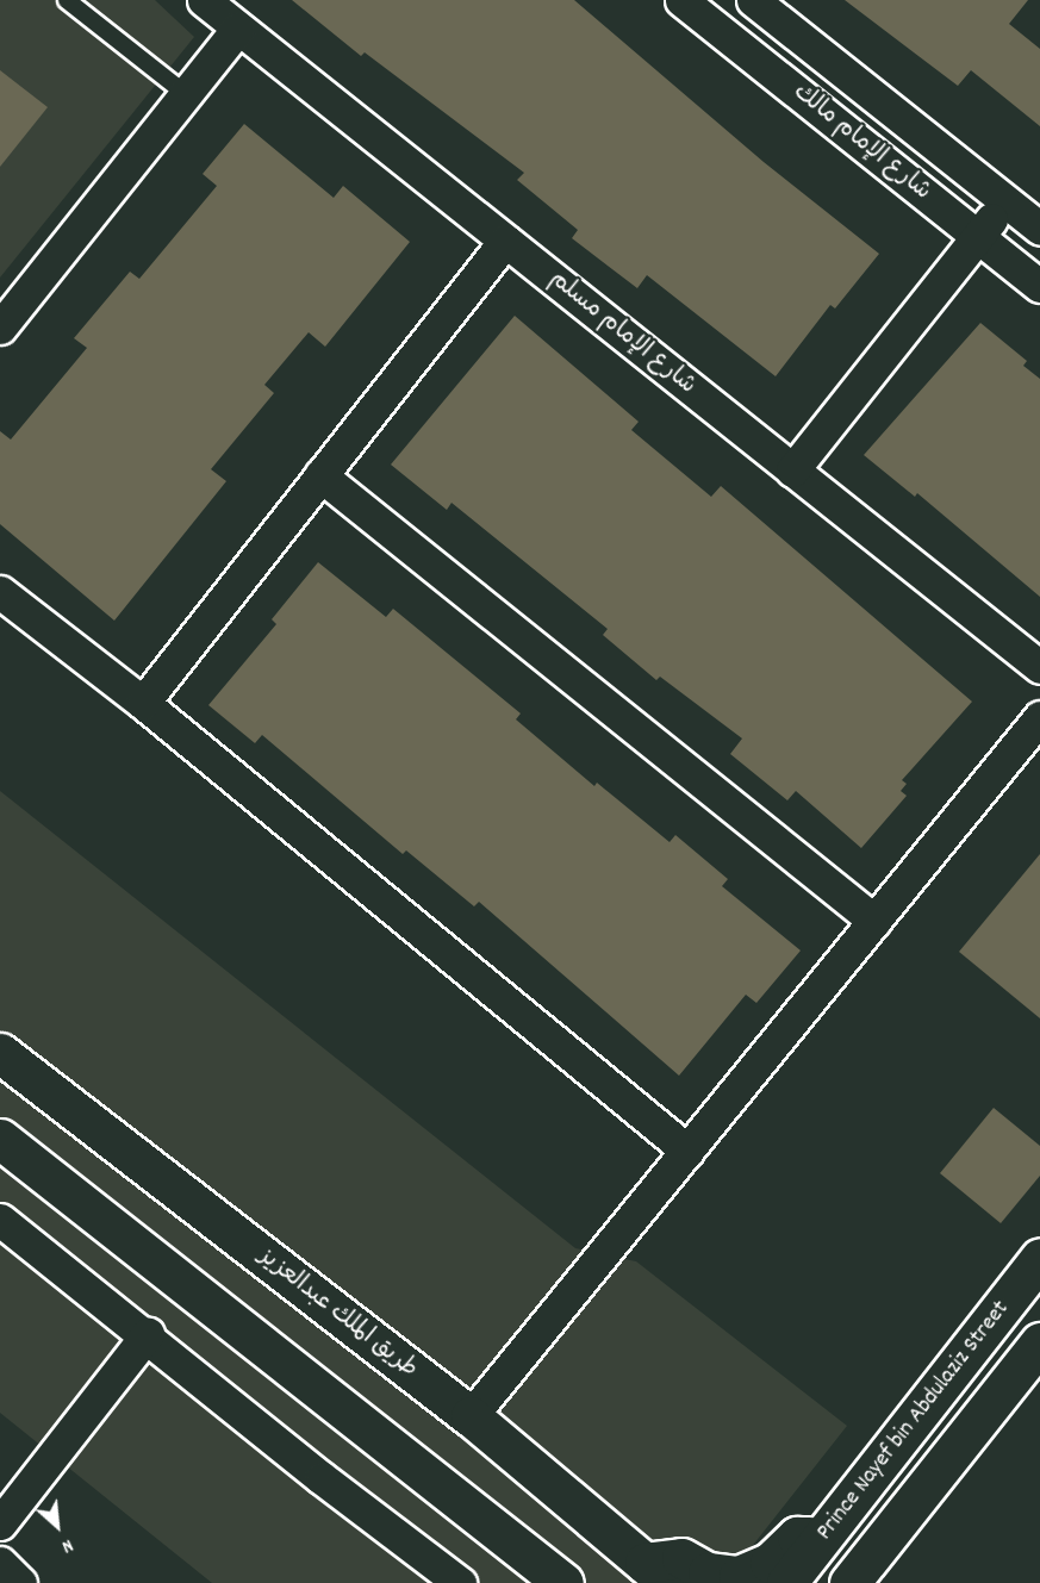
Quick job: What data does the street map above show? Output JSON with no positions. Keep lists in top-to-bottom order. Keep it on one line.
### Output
{"streets":{"main road":["طريق الملك عبدالعزيز","Prince Nayef bin Abdulaziz Street"],"street":["شارع الإمام مالك","شارع الإمام مسلم"]},"north":"bottom right"}
